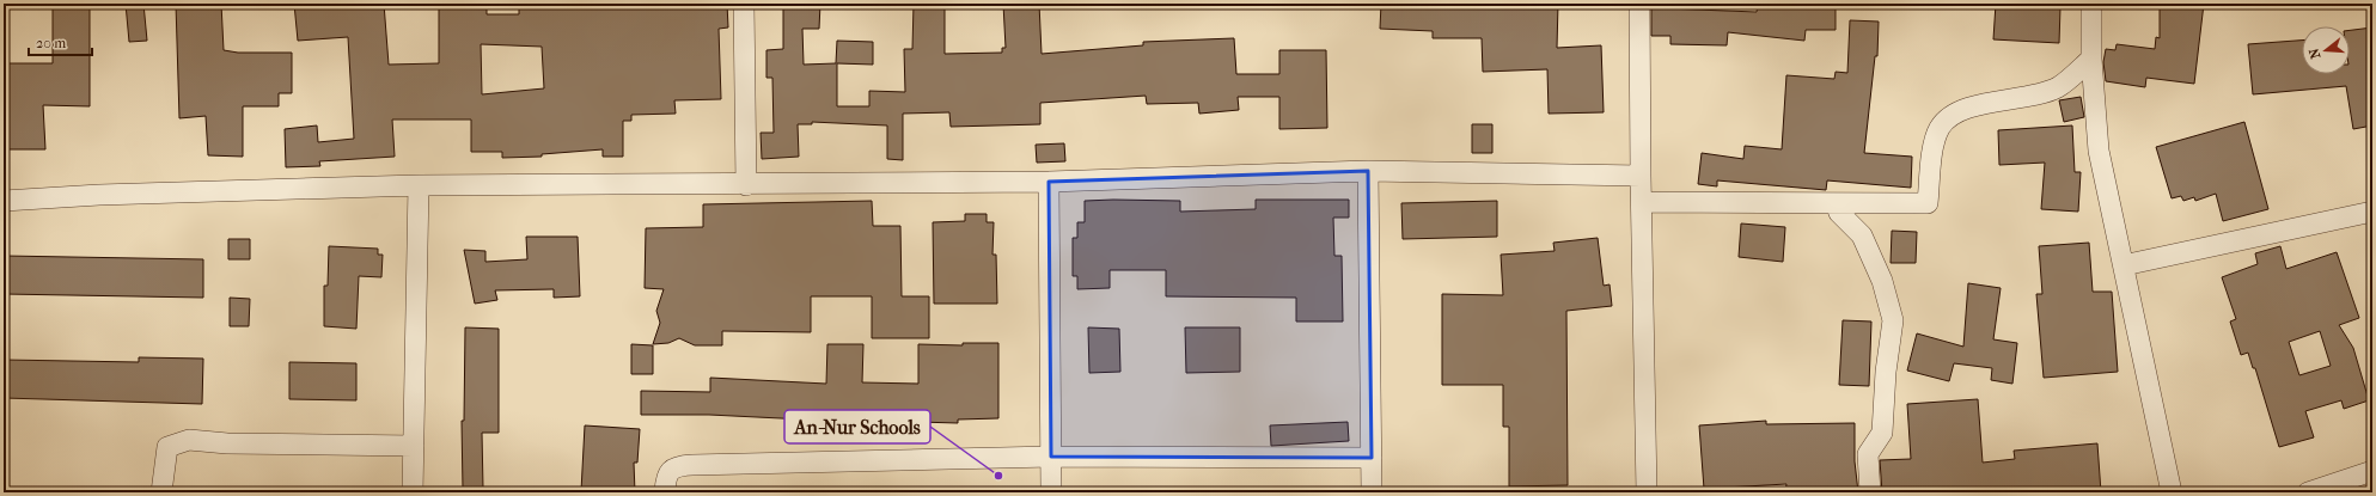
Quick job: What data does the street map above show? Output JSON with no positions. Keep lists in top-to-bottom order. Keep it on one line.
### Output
{"places":["An-Nur Schools"],"scale_bar":"20 m","north":"left"}
